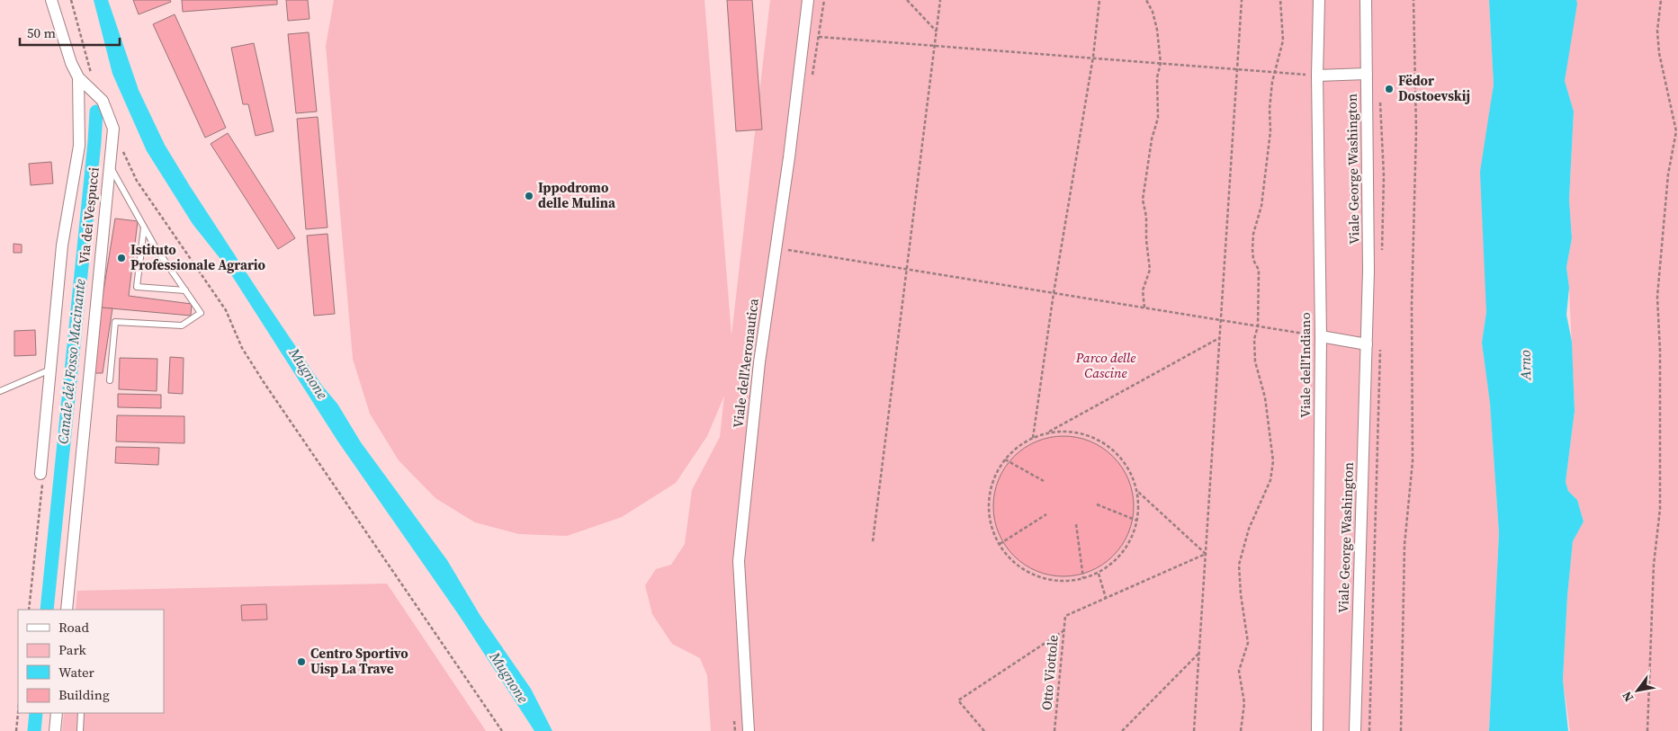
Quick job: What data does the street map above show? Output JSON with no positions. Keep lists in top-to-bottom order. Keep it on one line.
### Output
{"streets":{"street":["Viale George Washington","Via dei Vespucci","Viale dell'Aeronautica","Viale dell'Indiano"],"path":["Otto Viottole"]},"crossings":[["Viale George Washington","Viale dell'Indiano"]],"water":["Canale del Fosso Macinante","Arno","Mugnone"],"parks":["Parco delle Cascine"],"places":["Fëdor Dostoevskij","Ippodromo delle Mulina","Istituto Professionale Agrario","Centro Sportivo Uisp La Trave"],"legend":["Road","Park","Water","Building"],"scale_bar":"50 m","north":"bottom left"}
